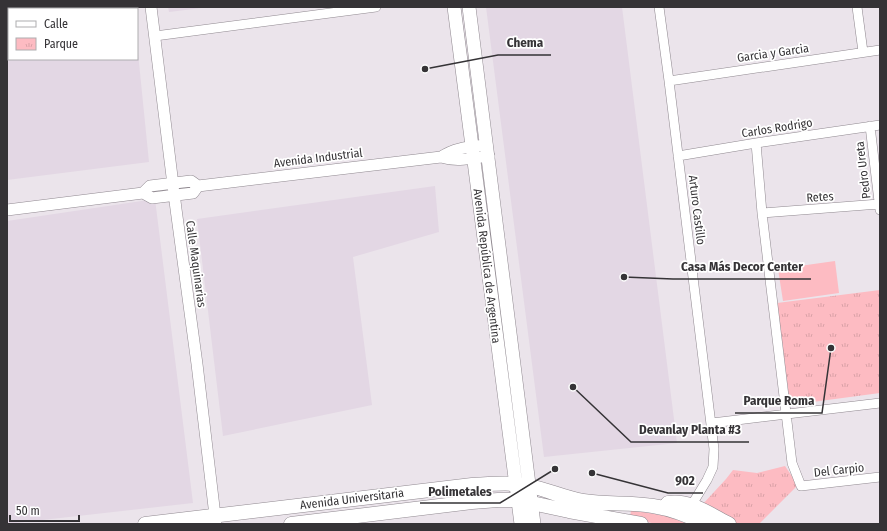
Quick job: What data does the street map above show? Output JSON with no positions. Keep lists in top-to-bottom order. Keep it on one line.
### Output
{"streets":{"main road":["Avenida República de Argentina","Avenida Universitaria"],"street":["Garcia y Garcia","Carlos Rodrigo","Avenida Industrial","Pedro Ureta","Retes","Arturo Castillo","Calle Maquinarias","Del Carpio"]},"crossings":[["Garcia y Garcia","Arturo Castillo"],["Carlos Rodrigo","Pedro Ureta"],["Carlos Rodrigo","Arturo Castillo"],["Avenida Industrial","Calle Maquinarias"],["Avenida Industrial","Avenida República de Argentina"],["Pedro Ureta","Retes"],["Arturo Castillo","Avenida Universitaria"],["Calle Maquinarias","Avenida Universitaria"],["Avenida República de Argentina","Avenida Universitaria"]],"places":["Chema","Casa Más Decor Center","Parque Roma","Devanlay Planta #3","Polimetales","902"],"legend":["Calle","Parque"],"scale_bar":"50 m"}
